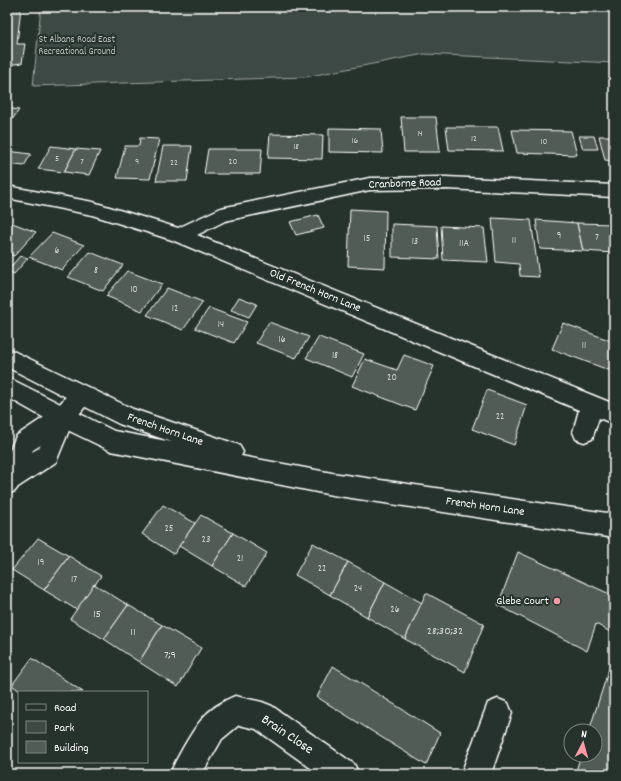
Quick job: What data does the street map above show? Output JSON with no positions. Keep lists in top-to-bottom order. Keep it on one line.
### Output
{"streets":{"street":["Cranborne Road","Old French Horn Lane","French Horn Lane","Brain Close"]},"crossings":[["Cranborne Road","Old French Horn Lane"]],"parks":["St Albans Road East Recreational Ground"],"places":["Glebe Court"],"house_numbers":["14","12","16","10","18","5","7","9","20","22","9","7","15","11","13","11A","6","8","10","12","14","16","11","18","20","22","25","23","21","19","22","17","24","26","15","28;30;32","11","7;9"],"legend":["Road","Park","Building"],"north":"top"}
